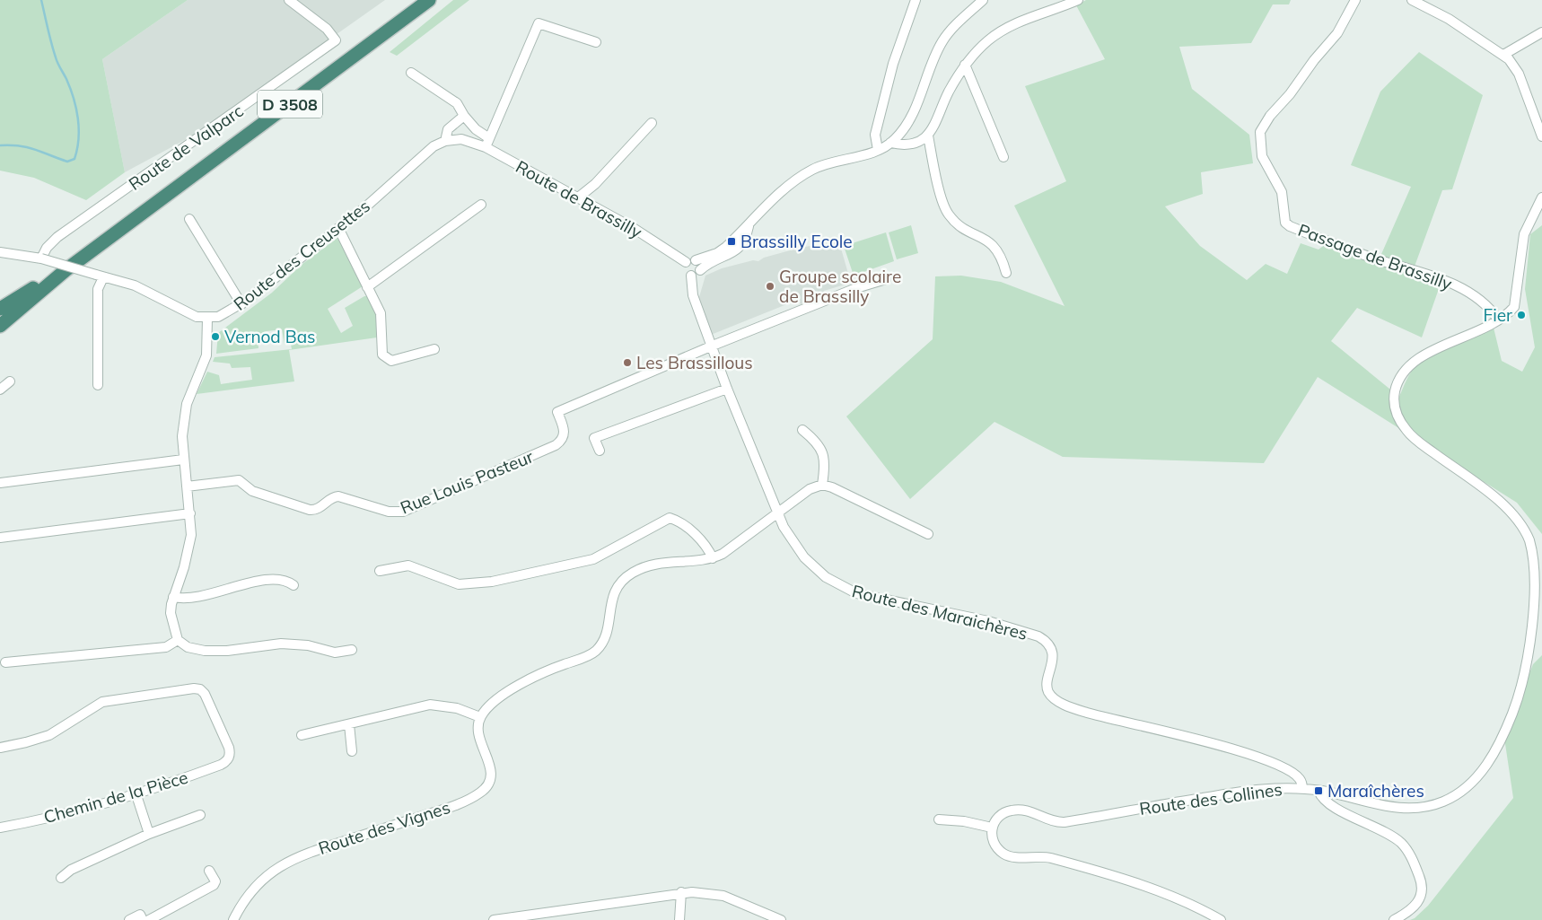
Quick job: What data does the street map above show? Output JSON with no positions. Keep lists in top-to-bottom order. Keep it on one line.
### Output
{"streets":{"highway":["D 3508"],"street":["Route de Valparc","Route de Brassilly","Route des Creusettes","Passage de Brassilly","Rue Louis Pasteur","Route des Maraichères","Chemin de la Pièce","Route des Collines","Route des Vignes"]},"crossings":[["Route de Brassilly","Route des Creusettes"],["Passage de Brassilly","Route des Collines"],["Route des Maraichères","Route des Collines"]],"places":{"transit":["Brassilly Ecole","Maraîchères"],"other":["Groupe scolaire de Brassilly","Fier","Vernod Bas","Les Brassillous"]}}
